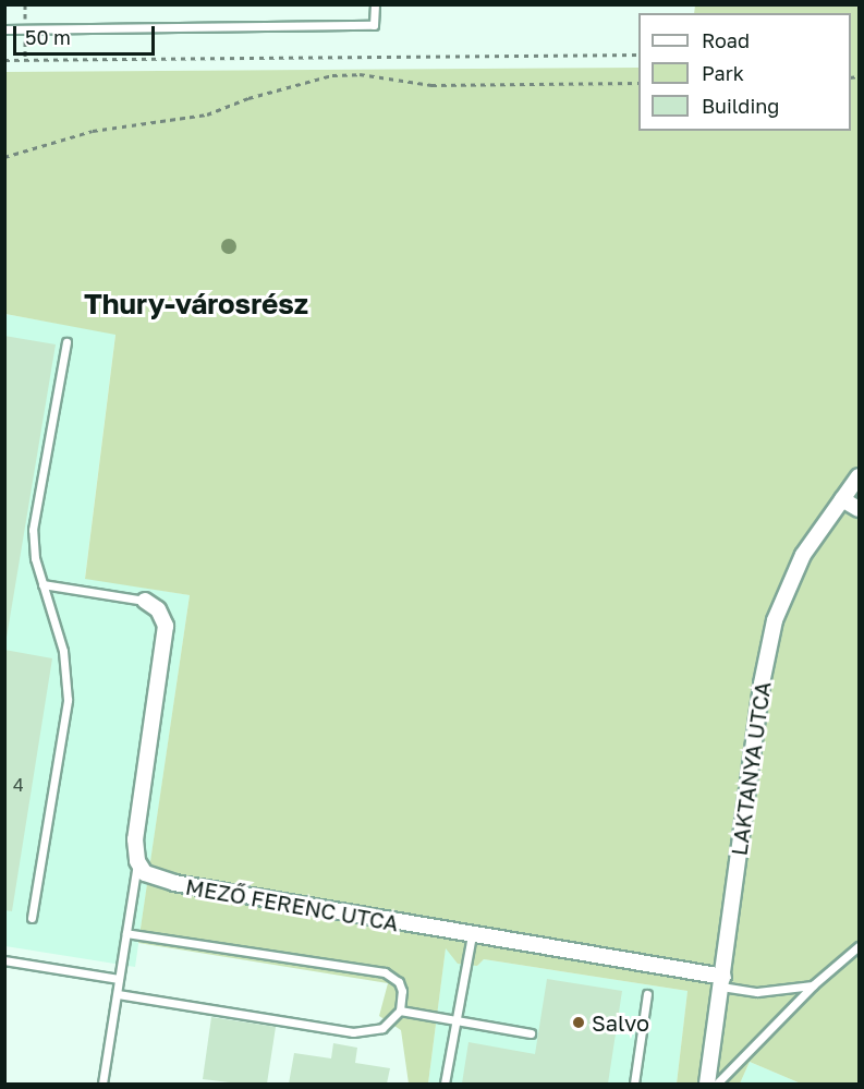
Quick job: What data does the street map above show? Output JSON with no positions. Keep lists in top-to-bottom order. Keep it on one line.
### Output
{"streets":{"street":["LAKTANYA UTCA","MEZŐ FERENC UTCA"]},"crossings":[["LAKTANYA UTCA","MEZŐ FERENC UTCA"]],"districts":["Thury-városrész"],"places":["Salvo"],"house_numbers":["4"],"legend":["Road","Park","Building"],"scale_bar":"50 m"}
